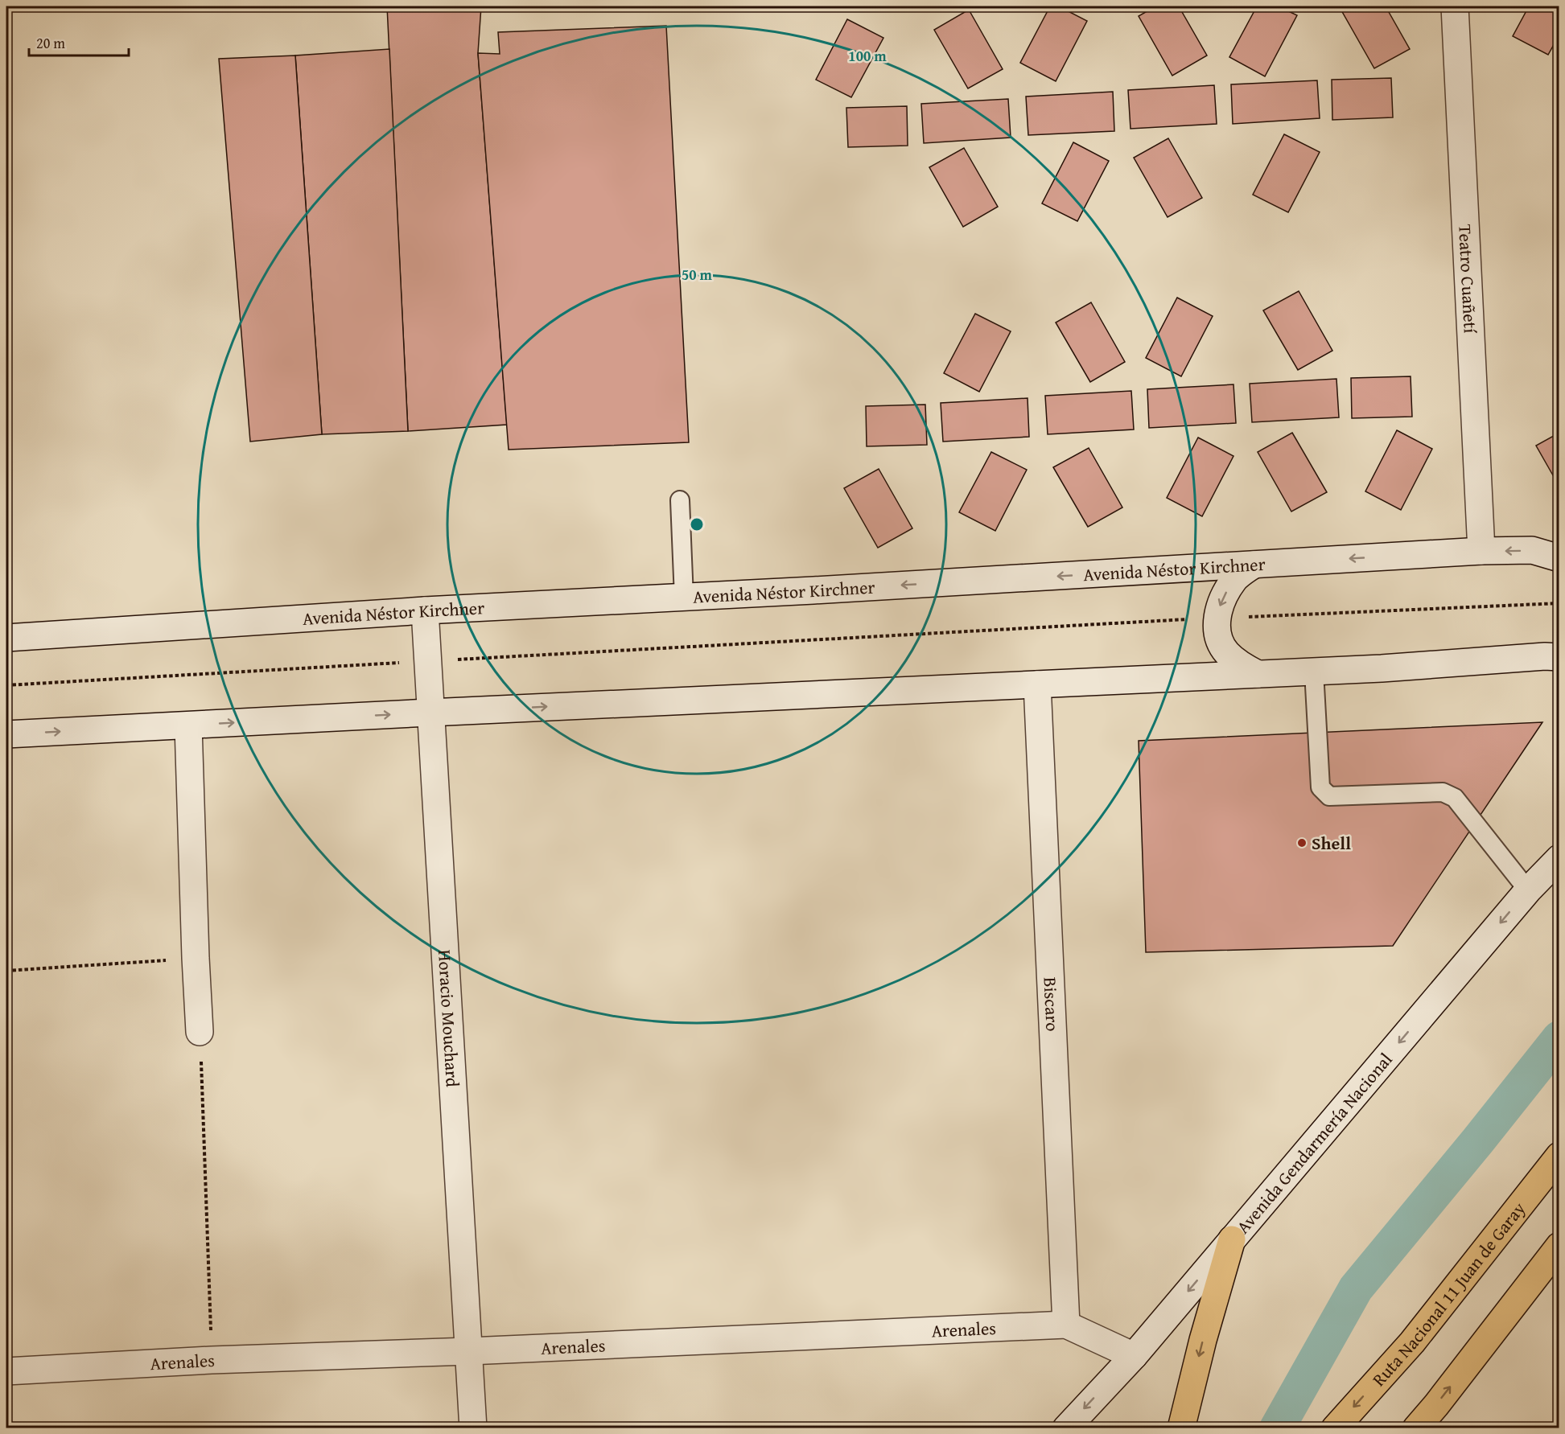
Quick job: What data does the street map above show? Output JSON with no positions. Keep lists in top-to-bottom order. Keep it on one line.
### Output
{"streets":{"highway":["Ruta Nacional 11 Juan de Garay"],"main road":["Teatro Cuañetí","Avenida Néstor Kirchner","Biscaro","Horacio Mouchard","Avenida Gendarmería Nacional","Arenales"]},"crossings":[["Teatro Cuañetí","Avenida Néstor Kirchner"],["Avenida Néstor Kirchner","Horacio Mouchard"],["Biscaro","Arenales"],["Horacio Mouchard","Arenales"],["Avenida Gendarmería Nacional","Arenales"]],"one_way":["Avenida Gendarmería Nacional"],"places":["Shell"],"scale_bar":"20 m","rings":["100 m","50 m"]}
